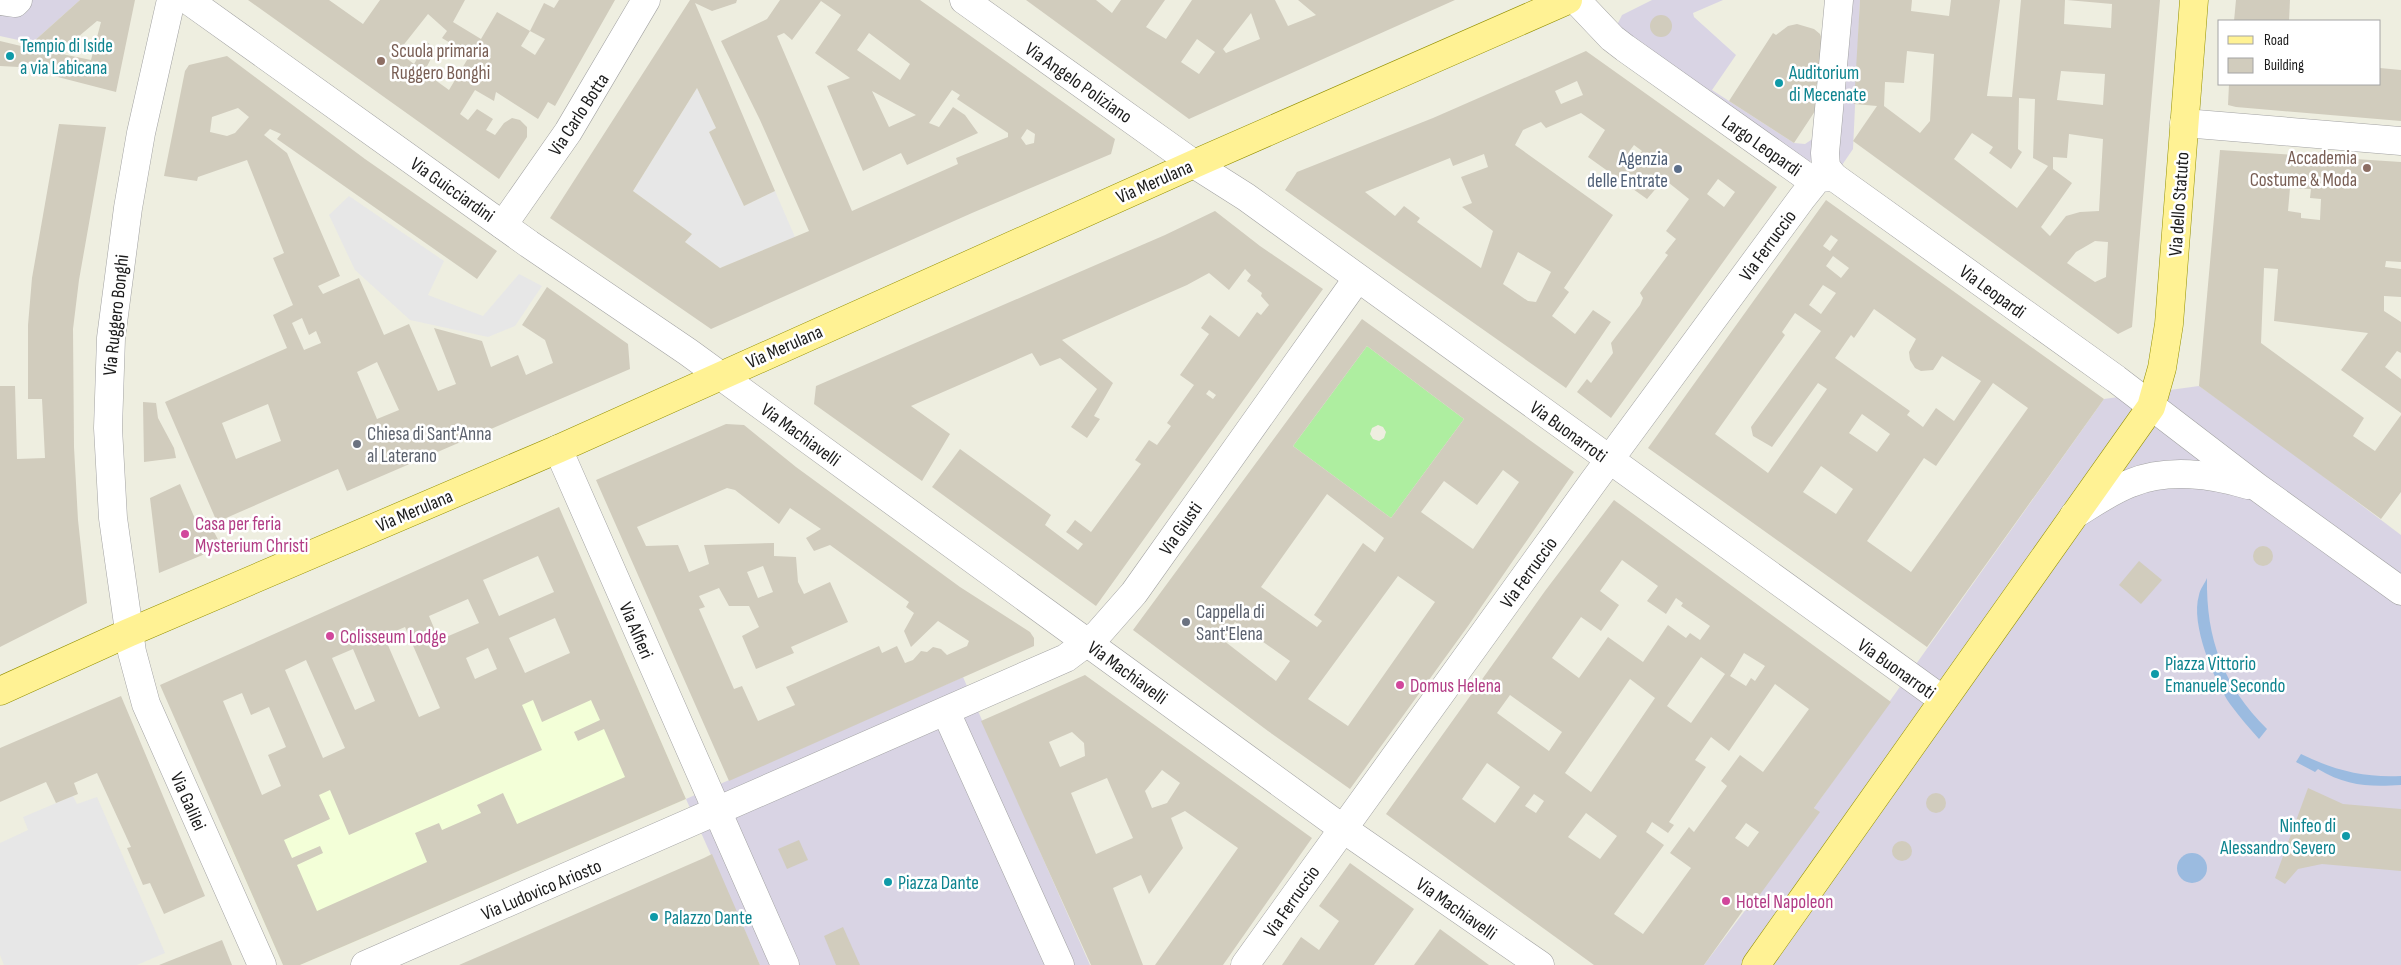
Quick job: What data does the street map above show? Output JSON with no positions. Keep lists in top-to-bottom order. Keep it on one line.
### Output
{"streets":{"main road":["Via Merulana","Via dello Statuto"],"street":["Via Angelo Poliziano","Via Carlo Botta","Largo Leopardi","Via Guicciardini","Via Ferruccio","Via Leopardi","Via Ruggero Bonghi","Via Buonarroti","Via Machiavelli","Via Giusti","Via Alfieri","Via Galilei","Via Ludovico Ariosto"]},"crossings":[["Via Angelo Poliziano","Via Merulana"],["Via Angelo Poliziano","Via Buonarroti"],["Via Carlo Botta","Via Guicciardini"],["Largo Leopardi","Via Ferruccio"],["Largo Leopardi","Via Leopardi"],["Via Merulana","Via Guicciardini"],["Via Merulana","Via Ruggero Bonghi"],["Via Merulana","Via Buonarroti"],["Via Merulana","Via Machiavelli"],["Via Merulana","Via Alfieri"],["Via Merulana","Via Galilei"],["Via Guicciardini","Via Machiavelli"],["Via dello Statuto","Via Leopardi"],["Via Ferruccio","Via Leopardi"],["Via Ferruccio","Via Buonarroti"],["Via Ferruccio","Via Machiavelli"],["Via Ruggero Bonghi","Via Galilei"],["Via Buonarroti","Via Giusti"],["Via Machiavelli","Via Giusti"],["Via Alfieri","Via Ludovico Ariosto"]],"places":["Tempio di Iside a via Labicana","Scuola primaria Ruggero Bonghi","Auditorium di Mecenate","Accademia Costume & Moda","Agenzia delle Entrate","Chiesa di Sant'Anna al Laterano","Casa per feria Mysterium Christi","Cappella di Sant'Elena","Colisseum Lodge","Piazza Vittorio Emanuele Secondo","Domus Helena","Ninfeo di Alessandro Severo","Piazza Dante","Hotel Napoleon","Palazzo Dante"],"legend":["Road","Building"]}
